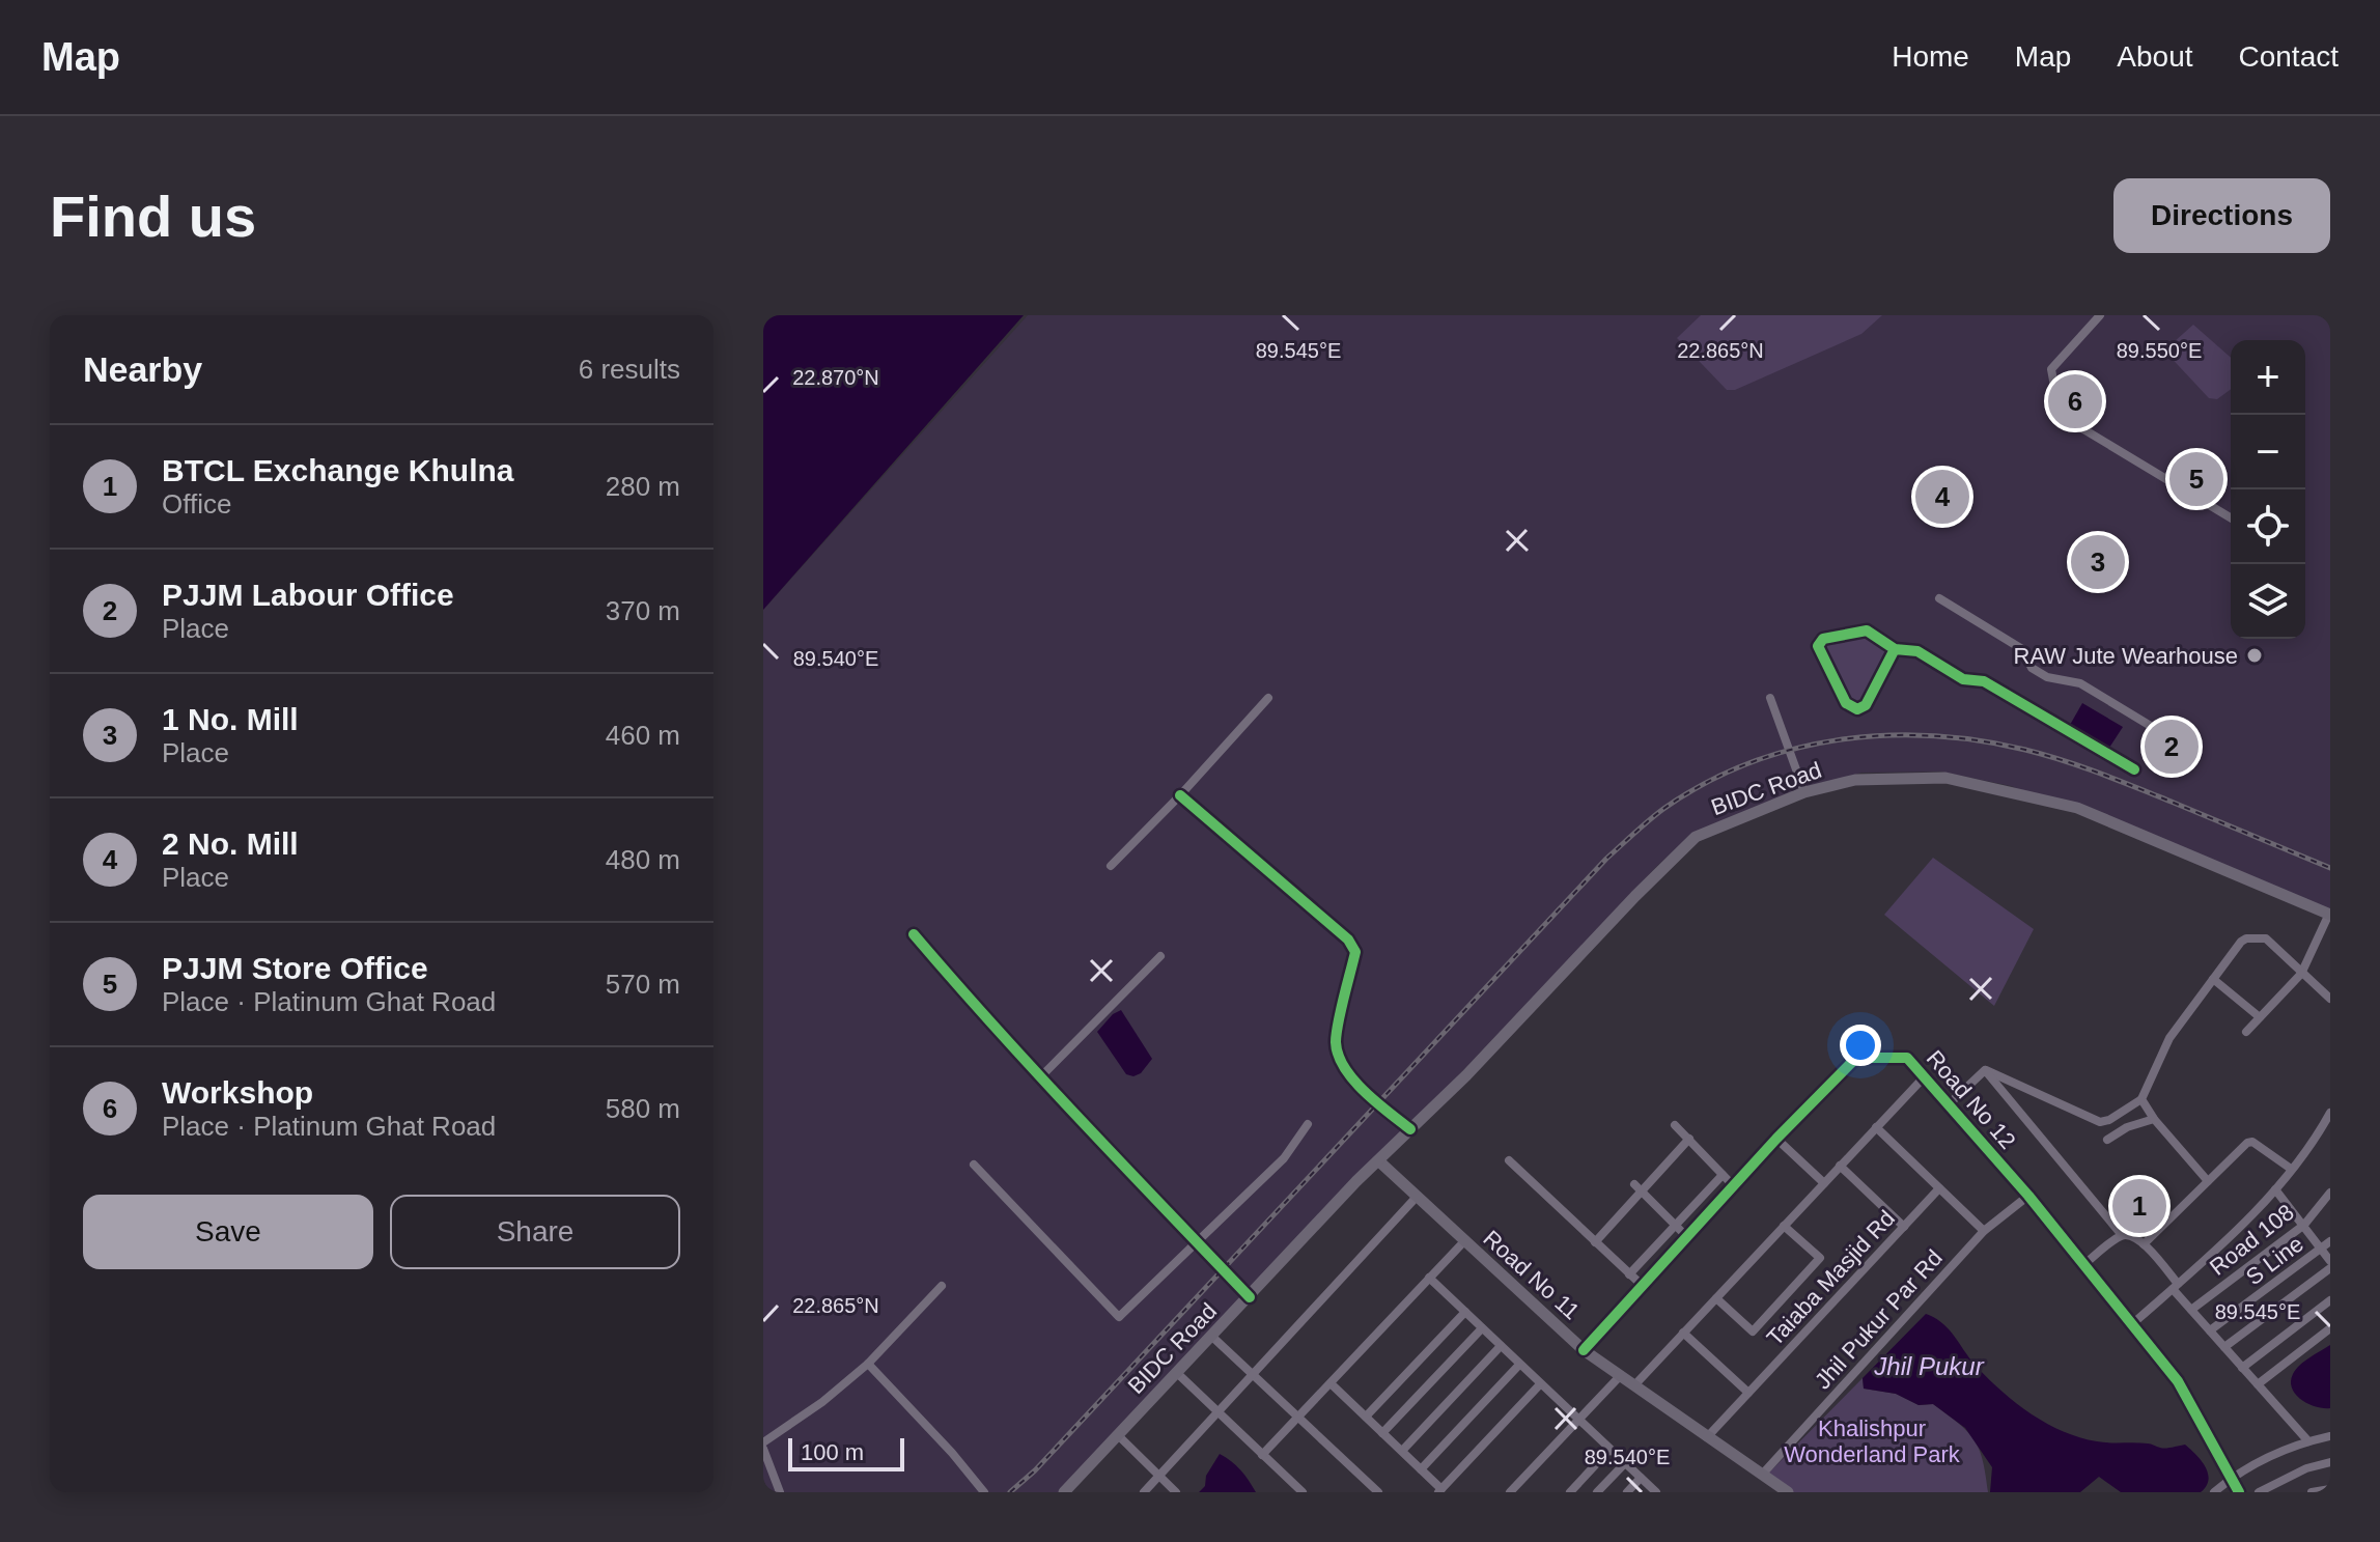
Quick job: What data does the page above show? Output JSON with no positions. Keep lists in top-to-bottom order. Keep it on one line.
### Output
{"streets":{"main road":["BIDC Road","Road No 11"],"street":["Road No 12","Road 108","S Line","Taiaba Masjid Rd","Jhil Pukur Par Rd"]},"crossings":[["BIDC Road","Road No 11"],["Road No 12","Road No 11"],["Road No 12","Jhil Pukur Par Rd"],["Road No 11","Taiaba Masjid Rd"],["Road No 11","Jhil Pukur Par Rd"]],"water":["Jhil Pukur"],"parks":["Khalishpur Wonderland Park"],"places":["RAW Jute Wearhouse"],"scale_bar":"100 m","page":{"header":"Map","nav":["Home","Map","About","Contact"],"buttons":["Directions",["Save","Share"]],"title":"Find us","heading":["Nearby","6 results"],"map_buttons":["+","−"],"pins":["6","5","4","3","2","1"],"list":[{"mark":"1","name":"BTCL Exchange Khulna","note":"Office","value":"280 m"},{"mark":"2","name":"PJJM Labour Office","note":"Place","value":"370 m"},{"mark":"3","name":"1 No. Mill","note":"Place","value":"460 m"},{"mark":"4","name":"2 No. Mill","note":"Place","value":"480 m"},{"mark":"5","name":"PJJM Store Office","note":"Place · Platinum Ghat Road","value":"570 m"},{"mark":"6","name":"Workshop","note":"Place · Platinum Ghat Road","value":"580 m"}],"scale":"100 m"},"coordinates":["89.550°E","89.545°E","22.865°N","22.870°N","89.540°E"]}
